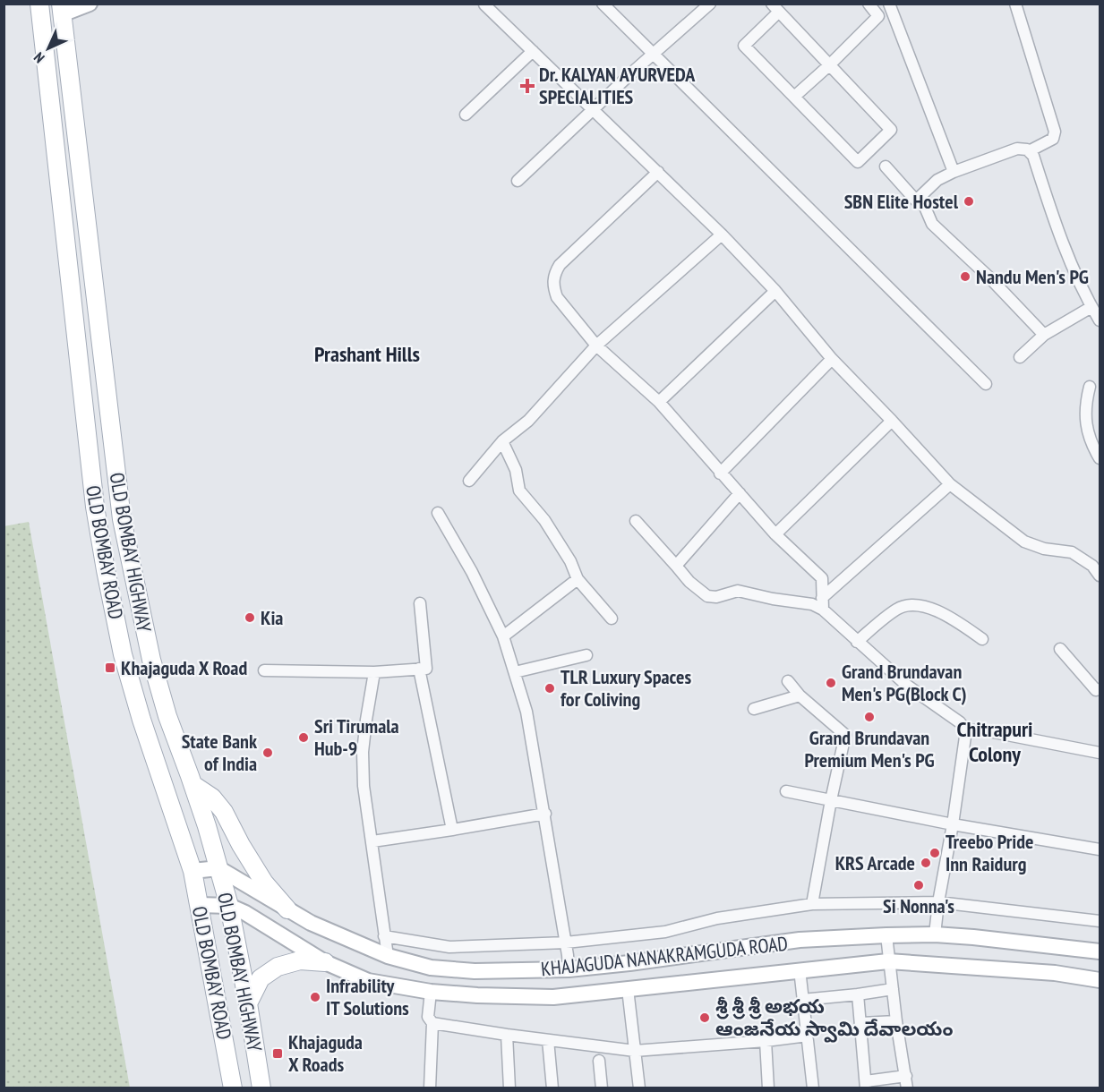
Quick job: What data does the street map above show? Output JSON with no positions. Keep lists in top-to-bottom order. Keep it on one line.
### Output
{"streets":{"main road":["OLD BOMBAY ROAD","OLD BOMBAY HIGHWAY","KHAJAGUDA NANAKRAMGUDA ROAD"]},"crossings":[["OLD BOMBAY HIGHWAY","KHAJAGUDA NANAKRAMGUDA ROAD"]],"districts":["Prashant Hills","Chitrapuri Colony"],"places":{"health":["Dr. KALYAN AYURVEDA SPECIALITIES"],"other":["SBN Elite Hostel","Nandu Men's PG","Kia","Grand Brundavan Men's PG(Block C)","TLR Luxury Spaces for Coliving","Grand Brundavan Premium Men's PG","Sri Tirumala Hub-9","State Bank of India","Treebo Pride Inn Raidurg","KRS Arcade","Si Nonna's","Infrability IT Solutions","శ్రీ శ్రీ శ్రీ అభయ ఆంజనేయ స్వామి దేవాలయం"],"transit":["Khajaguda X Road","Khajaguda X Roads"]},"north":"bottom left"}
